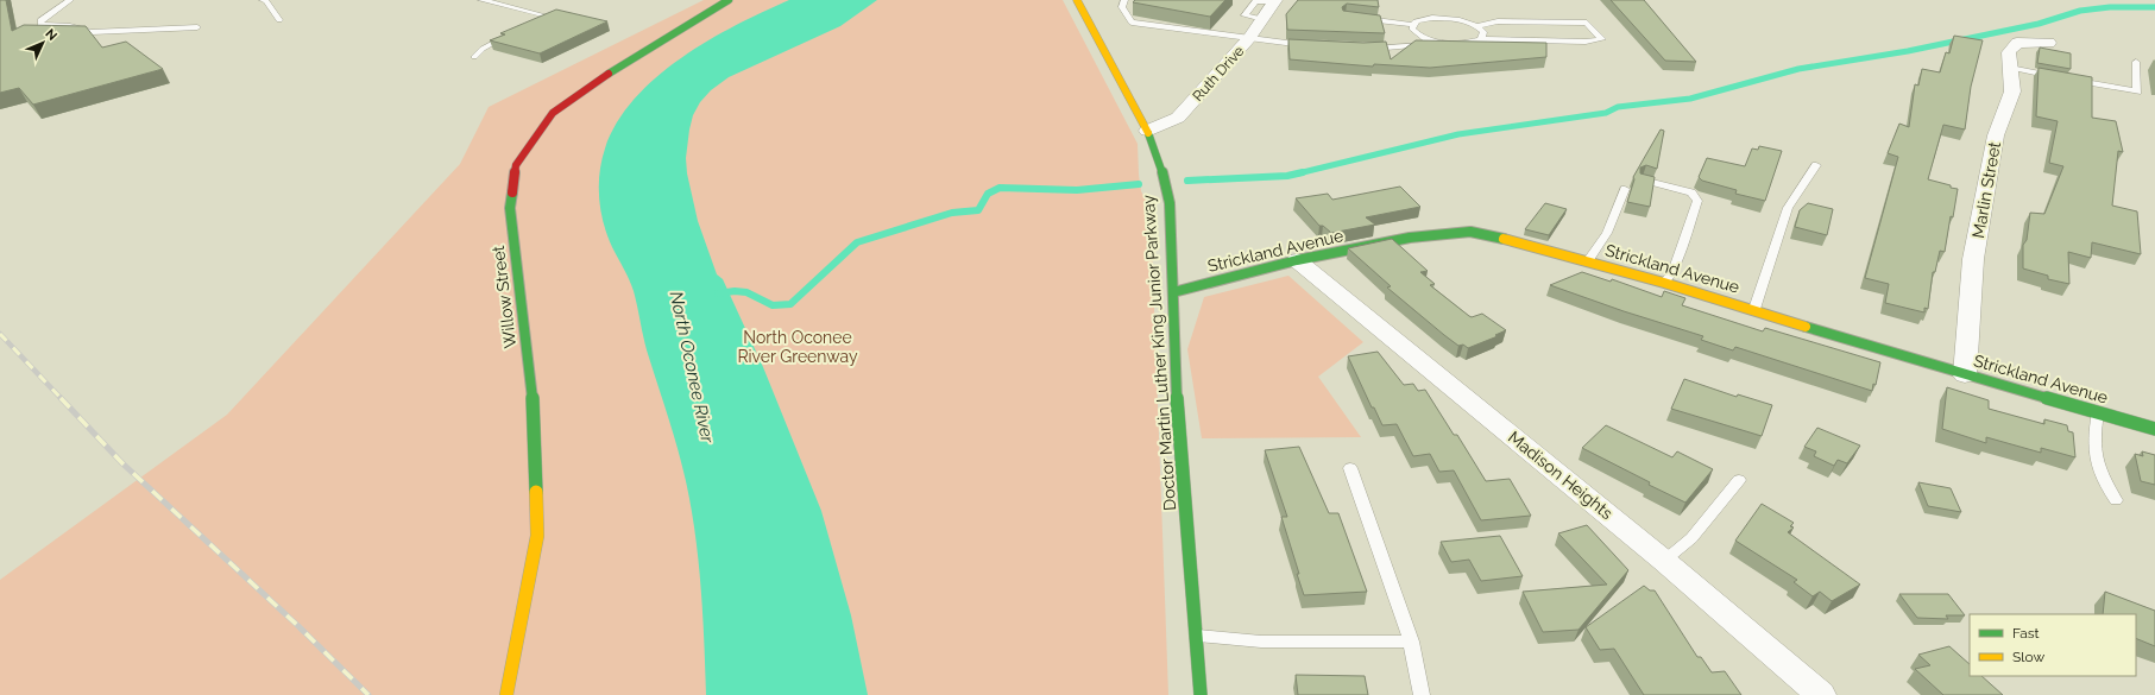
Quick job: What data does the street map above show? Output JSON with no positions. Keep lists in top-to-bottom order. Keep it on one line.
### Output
{"streets":{"street":["Ruth Drive","Marlin Street","Strickland Avenue","Willow Street","Doctor Martin Luther King Junior Parkway","Madison Heights"]},"crossings":[["Ruth Drive","Doctor Martin Luther King Junior Parkway"],["Marlin Street","Strickland Avenue"],["Strickland Avenue","Doctor Martin Luther King Junior Parkway"],["Strickland Avenue","Madison Heights"]],"water":["North Oconee River"],"parks":["North Oconee River Greenway"],"legend":["Fast","Slow"],"north":"top right"}
